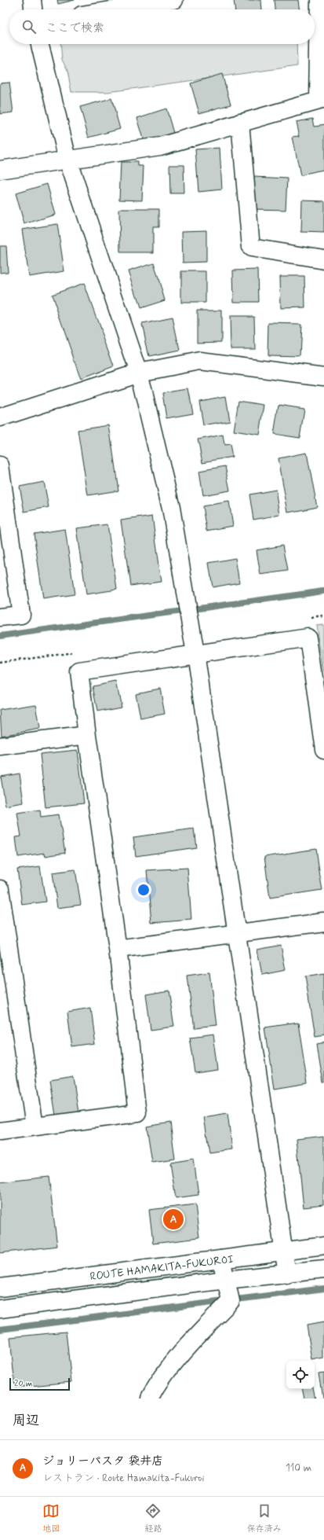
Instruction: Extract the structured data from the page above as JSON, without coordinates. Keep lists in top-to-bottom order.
{
  "streets": {
    "street": ["ROUTE HAMAKITA-FUKUROI"]
  },
  "scale_bar": "20 m",
  "page": {
    "search": "ここで検索",
    "pins": "A",
    "scale": "20 m",
    "heading": "周辺",
    "list": [
      {
        "mark": "A",
        "name": "ジョリーパスタ 袋井店",
        "note": "レストラン · Route Hamakita-Fukuroi",
        "value": "110 m"
      }
    ],
    "nav": ["地図", "経路", "保存済み"]
  }
}
